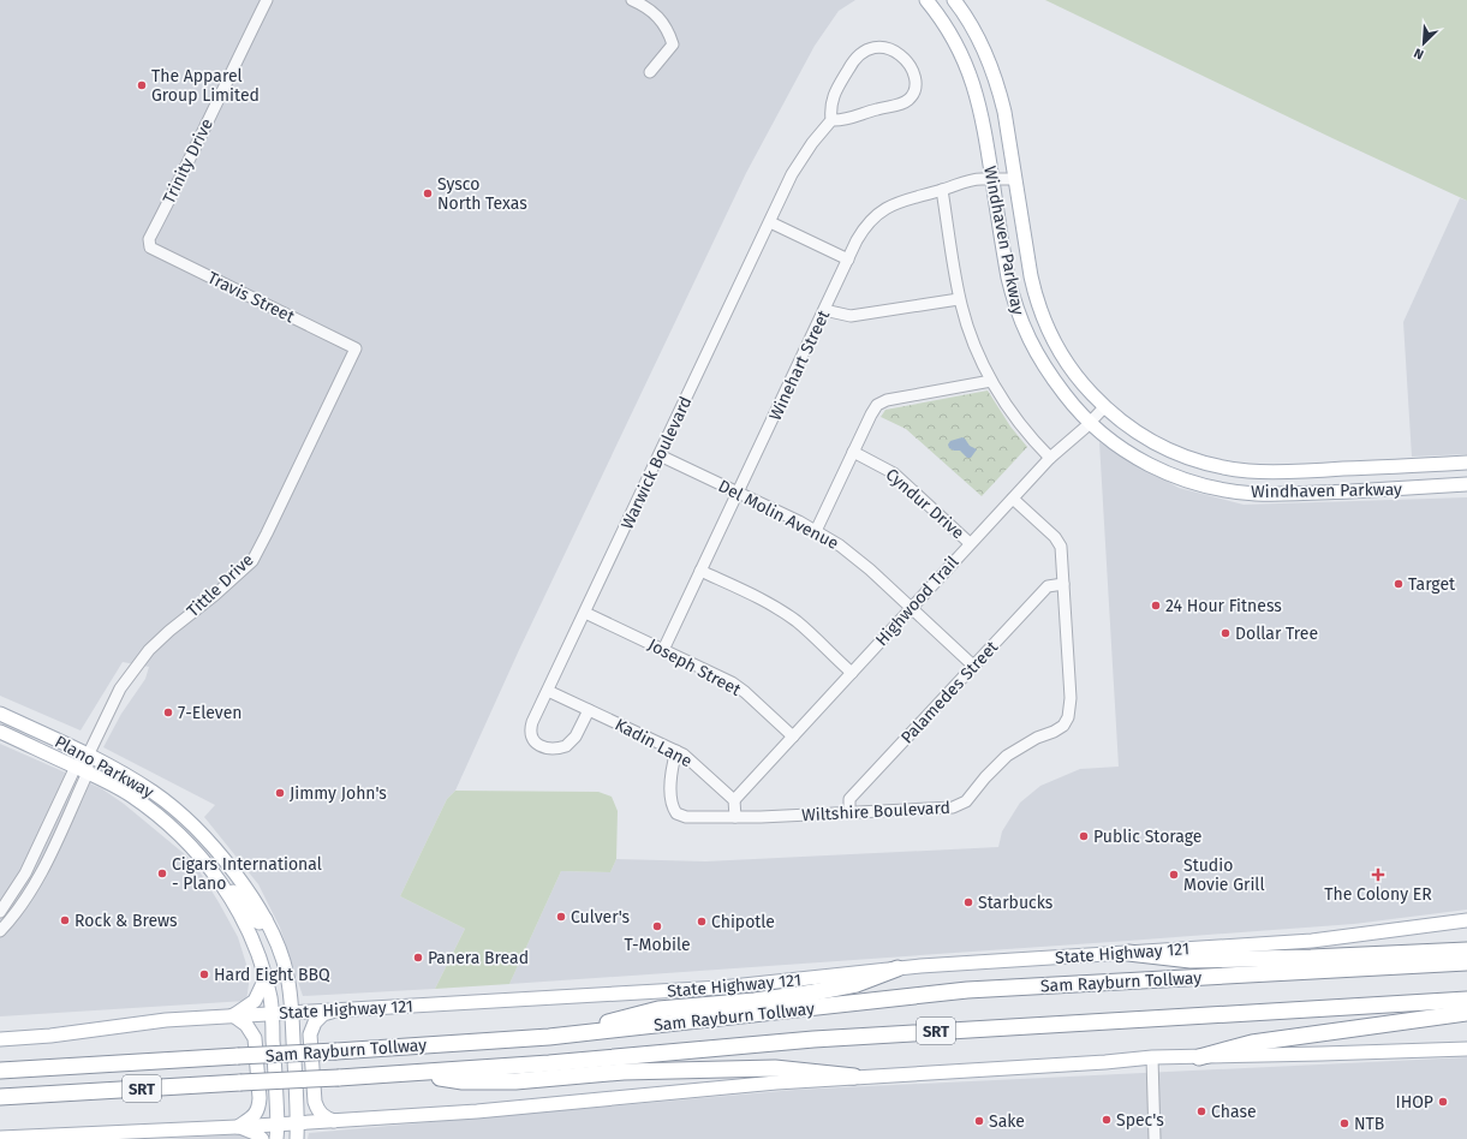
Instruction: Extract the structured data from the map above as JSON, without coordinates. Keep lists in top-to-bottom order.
{
  "streets": {
    "highway": ["Sam Rayburn Tollway", "SRT"],
    "main road": ["Windhaven Parkway", "Plano Parkway", "State Highway 121"],
    "street": [
      "Trinity Drive",
      "Travis Street",
      "Winehart Street",
      "Warwick Boulevard",
      "Cyndur Drive",
      "Del Molin Avenue",
      "Tittle Drive",
      "Highwood Trail",
      "Joseph Street",
      "Palamedes Street",
      "Kadin Lane",
      "Wiltshire Boulevard"
    ]
  },
  "crossings": [
    ["Trinity Drive", "Travis Street"],
    ["Windhaven Parkway", "Winehart Street"],
    ["Windhaven Parkway", "Highwood Trail"],
    ["Travis Street", "Tittle Drive"],
    ["Winehart Street", "Del Molin Avenue"],
    ["Winehart Street", "Joseph Street"],
    ["Warwick Boulevard", "Del Molin Avenue"],
    ["Warwick Boulevard", "Joseph Street"],
    ["Warwick Boulevard", "Kadin Lane"],
    ["Cyndur Drive", "Highwood Trail"],
    ["Del Molin Avenue", "Highwood Trail"],
    ["Del Molin Avenue", "Palamedes Street"],
    ["Tittle Drive", "Plano Parkway"],
    ["Highwood Trail", "Joseph Street"],
    ["Highwood Trail", "Kadin Lane"],
    ["Highwood Trail", "Wiltshire Boulevard"],
    ["Palamedes Street", "Wiltshire Boulevard"],
    ["Kadin Lane", "Wiltshire Boulevard"],
    ["Plano Parkway", "State Highway 121"]
  ],
  "places": {
    "other": [
      "The Apparel Group Limited",
      "Sysco North Texas",
      "Target",
      "24 Hour Fitness",
      "Dollar Tree",
      "7-Eleven",
      "Jimmy John's",
      "Public Storage",
      "Cigars International - Plano",
      "Studio Movie Grill",
      "Starbucks",
      "Culver's",
      "Rock & Brews",
      "Chipotle",
      "T-Mobile",
      "Panera Bread",
      "Hard Eight BBQ",
      "IHOP",
      "Chase",
      "Spec's",
      "Sake",
      "NTB"
    ],
    "health": ["The Colony ER"]
  },
  "north": "bottom left"
}
